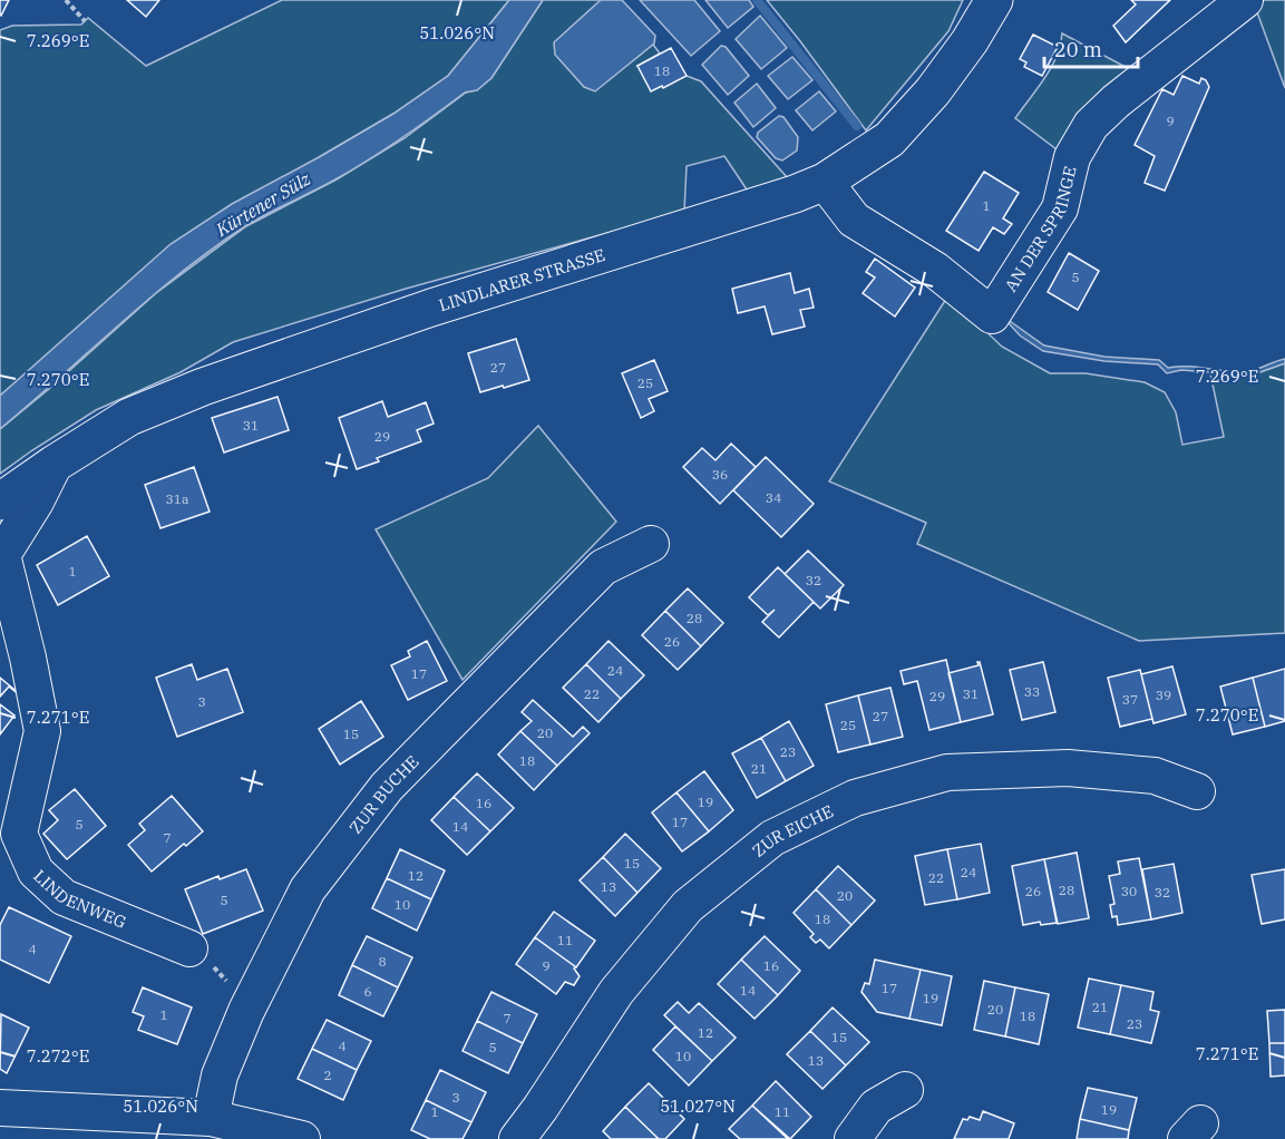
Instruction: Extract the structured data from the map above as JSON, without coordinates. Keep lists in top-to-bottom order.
{
  "streets": {
    "main road": ["LINDLARER STRASSE"],
    "street": [
      "AN DER SPRINGE",
      "ZUR BUCHE",
      "ZUR EICHE",
      "LINDENWEG"
    ]
  },
  "crossings": [
    ["AN DER SPRINGE", "LINDLARER STRASSE"],
    ["LINDLARER STRASSE", "LINDENWEG"]
  ],
  "water": ["Kürtener Sülz"],
  "house_numbers": [
    "18",
    "9",
    "1",
    "5",
    "27",
    "25",
    "31",
    "29",
    "36",
    "34",
    "31a",
    "1",
    "32",
    "28",
    "26",
    "24",
    "17",
    "33",
    "22",
    "31",
    "39",
    "29",
    "37",
    "3",
    "27",
    "25",
    "20",
    "15",
    "23",
    "18",
    "21",
    "19",
    "16",
    "17",
    "5",
    "14",
    "7",
    "15",
    "24",
    "12",
    "22",
    "13",
    "28",
    "26",
    "30",
    "32",
    "20",
    "5",
    "10",
    "18",
    "11",
    "4",
    "8",
    "9",
    "16",
    "17",
    "14",
    "6",
    "19",
    "21",
    "20",
    "1",
    "18",
    "7",
    "23",
    "12",
    "15",
    "4",
    "5",
    "10",
    "13",
    "2",
    "3",
    "19",
    "1",
    "11"
  ],
  "scale_bar": "20 m",
  "coordinates": [
    "51.026°N",
    "7.269°E",
    "7.270°E",
    "7.271°E",
    "7.272°E",
    "51.027°N"
  ]
}
